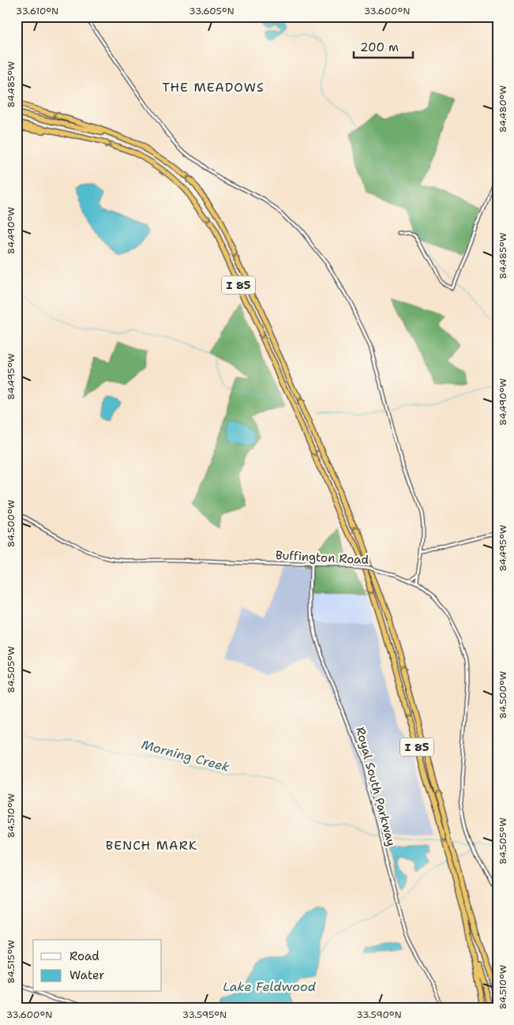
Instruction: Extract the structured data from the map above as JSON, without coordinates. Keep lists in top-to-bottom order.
{
  "streets": {
    "highway": ["I 85"],
    "street": ["Buffington Road", "Royal South Parkway"]
  },
  "crossings": [
    ["Buffington Road", "Royal South Parkway"]
  ],
  "districts": ["THE MEADOWS", "BENCH MARK"],
  "water": ["Morning Creek", "Lake Feldwood"],
  "legend": ["Road", "Water"],
  "scale_bar": "200 m",
  "coordinates": [
    "33.610°N",
    "33.605°N",
    "33.600°N",
    "84.485°W",
    "84.480°W",
    "84.490°W",
    "84.495°W",
    "84.500°W",
    "84.505°W",
    "84.510°W",
    "84.515°W",
    "33.595°N",
    "33.590°N"
  ]
}
